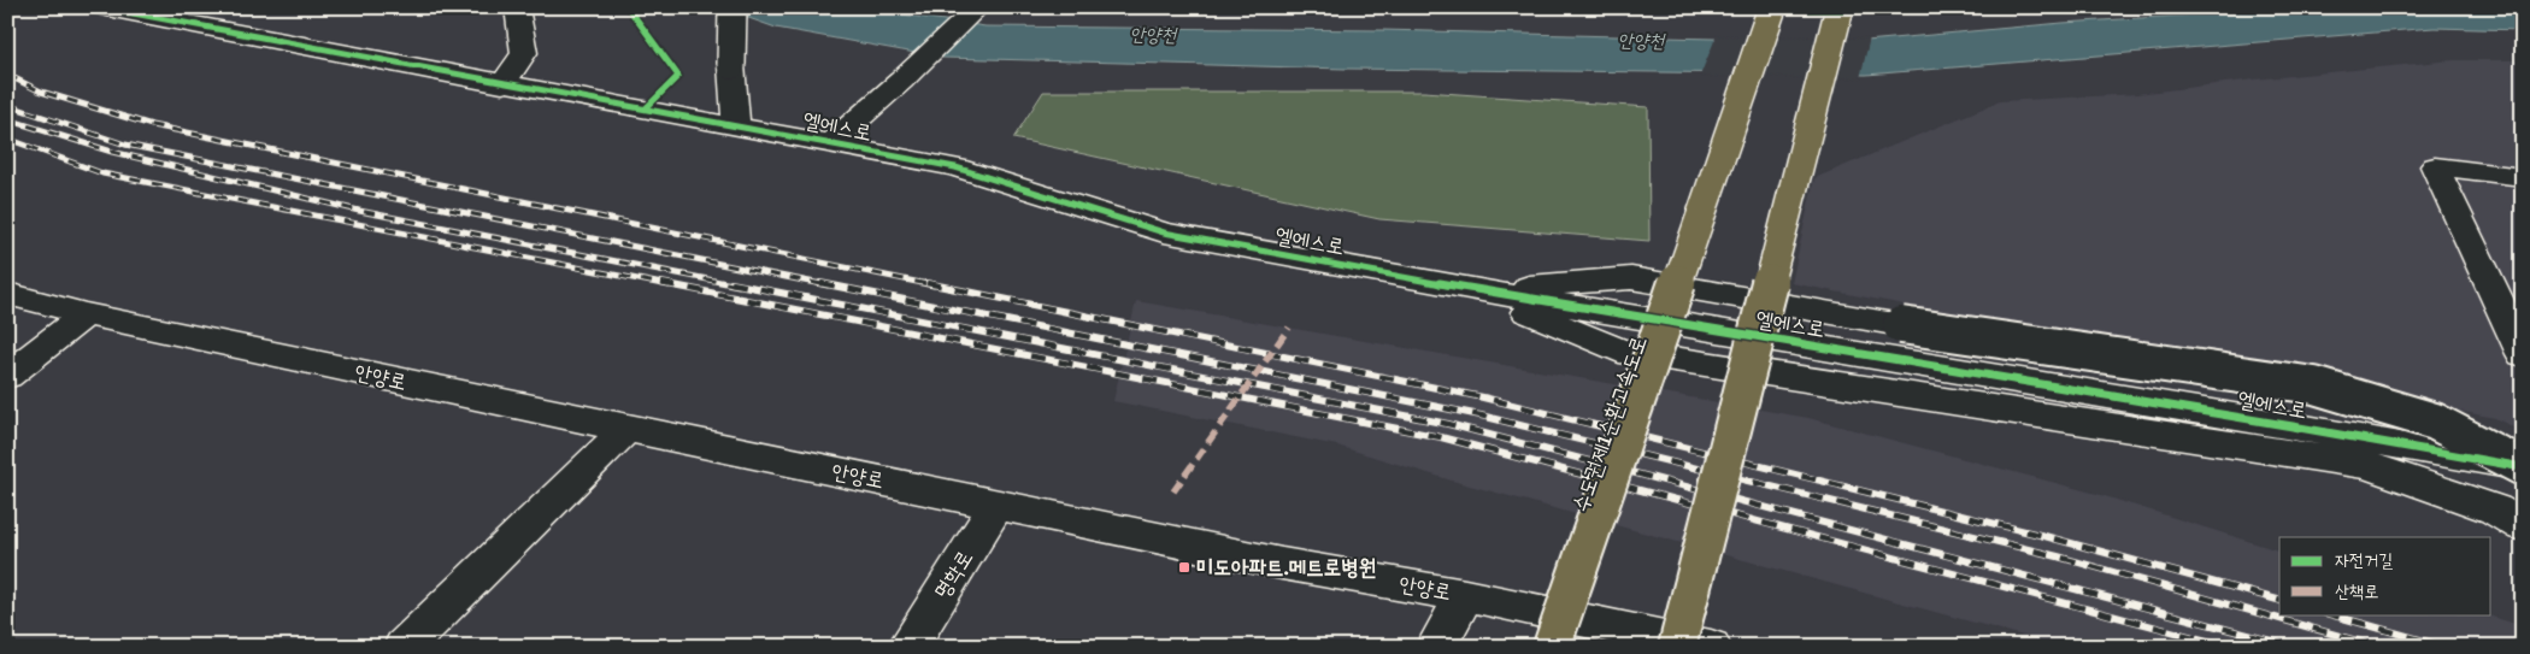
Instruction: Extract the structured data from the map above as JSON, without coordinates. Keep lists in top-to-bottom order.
{
  "streets": {
    "highway": ["수도권제1순환고속도로"],
    "street": ["엘에스로", "안양로", "명학로"]
  },
  "crossings": [
    ["안양로", "명학로"]
  ],
  "water": ["안양천"],
  "places": {
    "transit": ["미도아파트.메트로병원"]
  },
  "legend": ["자전거길", "산책로"]
}
